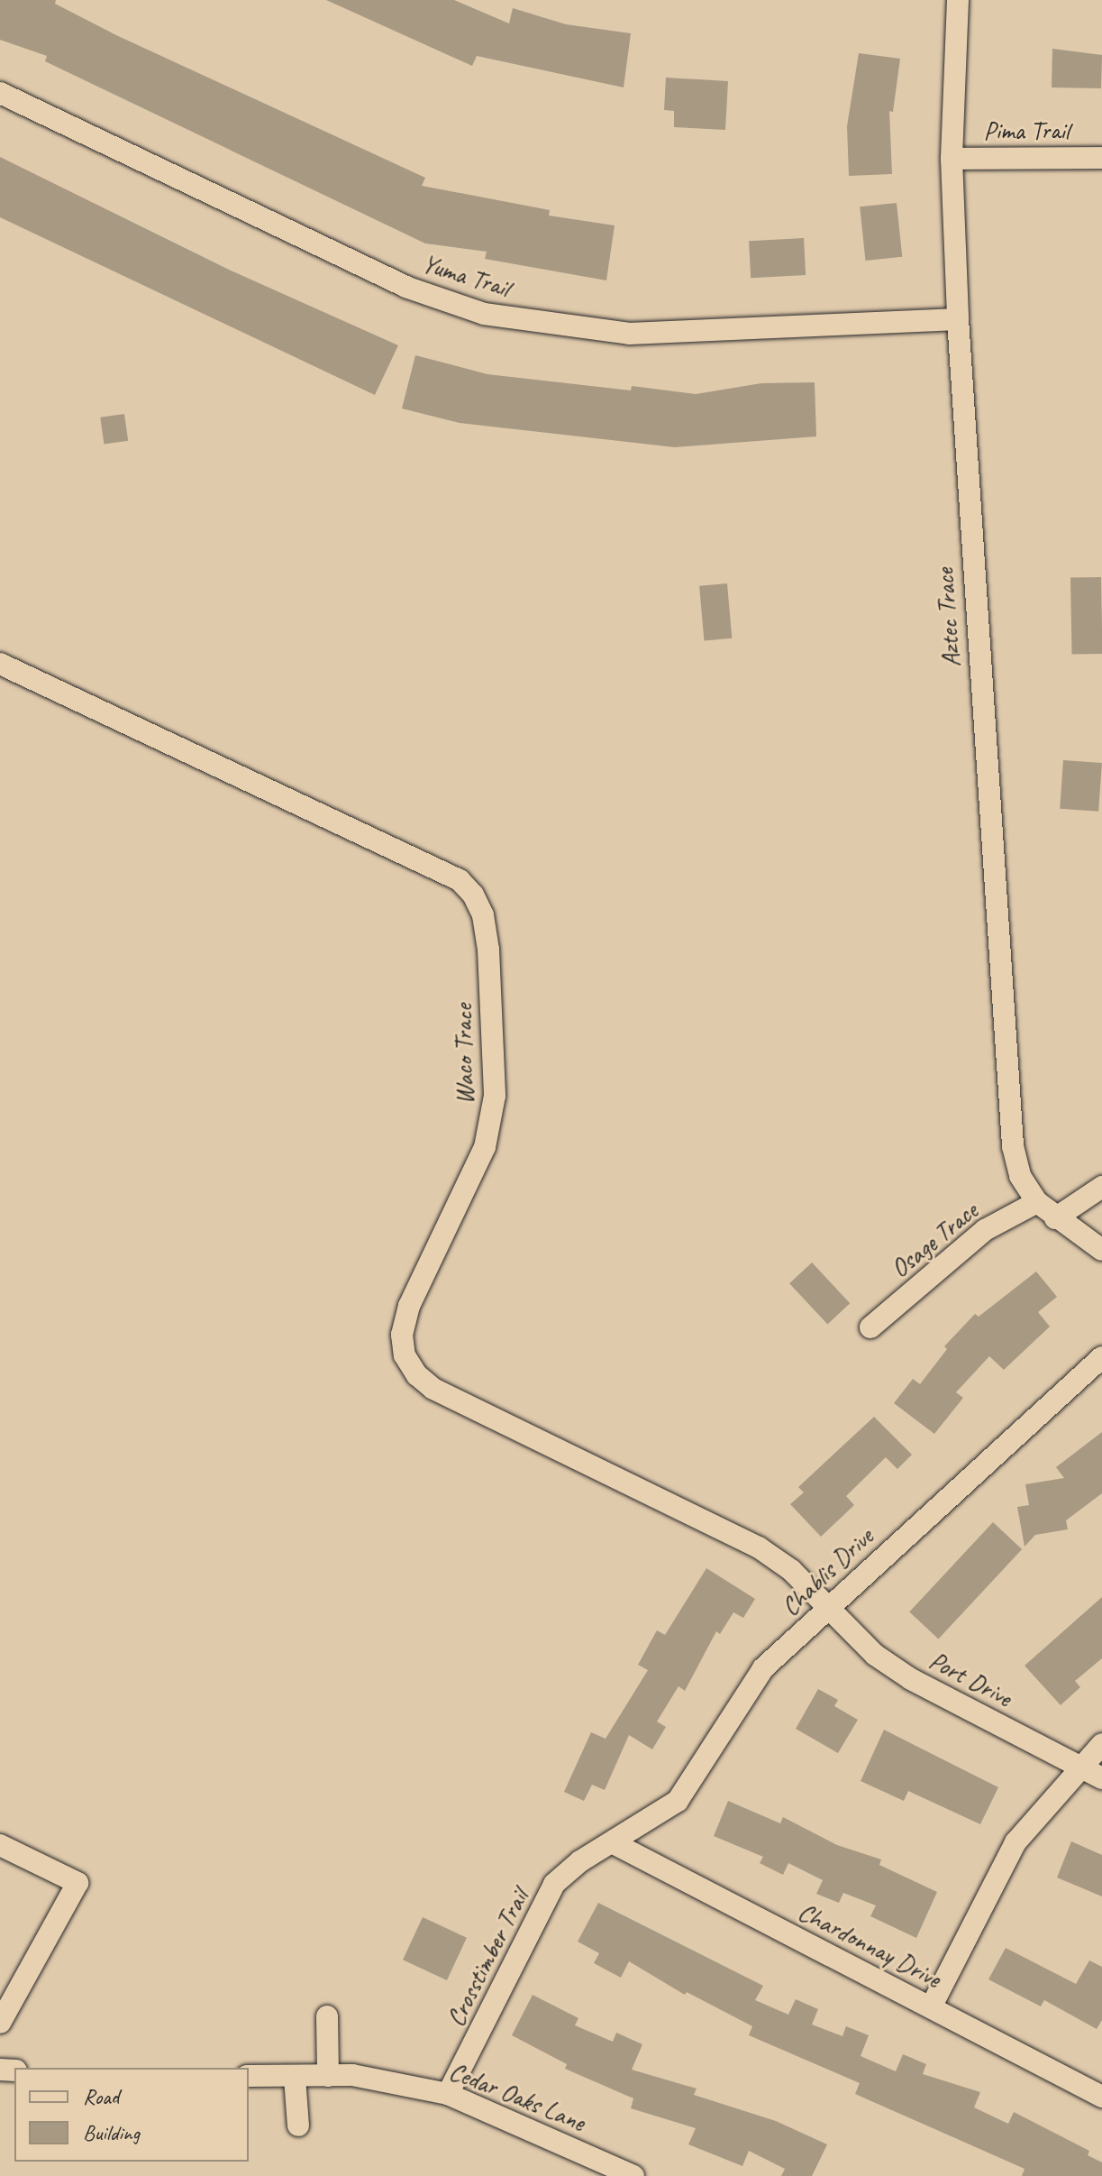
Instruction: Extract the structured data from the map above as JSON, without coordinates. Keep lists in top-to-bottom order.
{
  "streets": {
    "street": [
      "Pima Trail",
      "Yuma Trail",
      "Aztec Trace",
      "Waco Trace",
      "Osage Trace",
      "Chablis Drive",
      "Port Drive",
      "Chardonnay Drive",
      "Crosstimber Trail",
      "Cedar Oaks Lane"
    ]
  },
  "crossings": [
    ["Pima Trail", "Aztec Trace"],
    ["Yuma Trail", "Aztec Trace"],
    ["Aztec Trace", "Osage Trace"],
    ["Waco Trace", "Chablis Drive"],
    ["Waco Trace", "Port Drive"],
    ["Chablis Drive", "Port Drive"],
    ["Chablis Drive", "Chardonnay Drive"],
    ["Chablis Drive", "Crosstimber Trail"],
    ["Crosstimber Trail", "Cedar Oaks Lane"]
  ],
  "legend": ["Road", "Building"]
}
